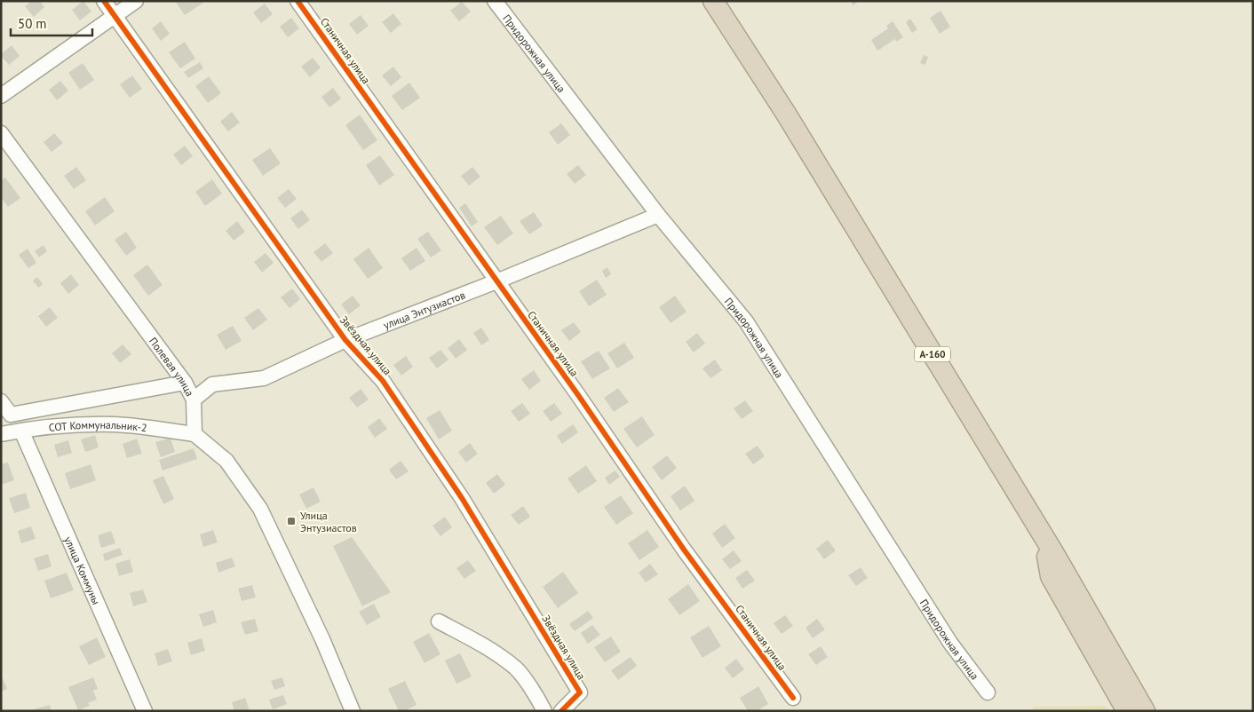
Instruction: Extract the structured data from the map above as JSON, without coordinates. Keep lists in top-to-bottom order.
{
  "streets": {
    "highway": ["А-160"],
    "street": [
      "Станичная улица",
      "Придорожная улица",
      "улица Энтузиастов",
      "Звёздная улица",
      "Полевая улица",
      "СОТ Коммунальник-2",
      "улица Коммуны"
    ]
  },
  "crossings": [
    ["Станичная улица", "улица Энтузиастов"],
    ["Придорожная улица", "улица Энтузиастов"],
    ["улица Энтузиастов", "Звёздная улица"],
    ["улица Энтузиастов", "Полевая улица"],
    ["Полевая улица", "СОТ Коммунальник-2"],
    ["СОТ Коммунальник-2", "улица Коммуны"]
  ],
  "places": {
    "transit": ["Улица Энтузиастов"]
  },
  "scale_bar": "50 m"
}
